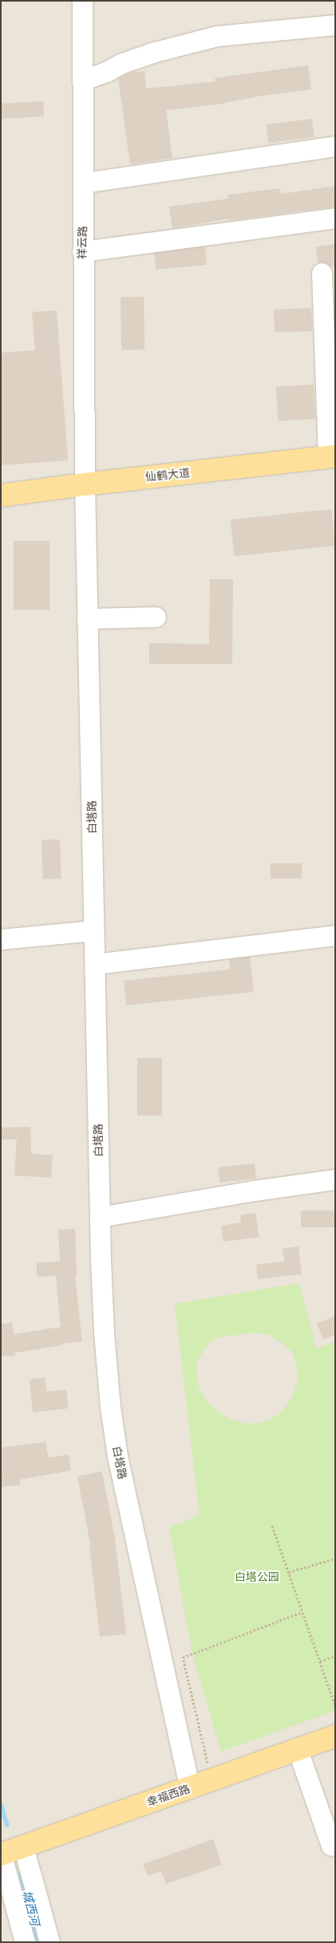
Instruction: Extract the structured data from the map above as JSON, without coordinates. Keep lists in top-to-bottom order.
{
  "streets": {
    "main road": ["仙鹤大道", "幸福西路"],
    "street": ["祥云路", "白塔路"]
  },
  "crossings": [
    ["祥云路", "仙鹤大道"],
    ["祥云路", "白塔路"],
    ["仙鹤大道", "白塔路"],
    ["白塔路", "幸福西路"]
  ],
  "water": ["城西河"],
  "parks": ["白塔公园"]
}
